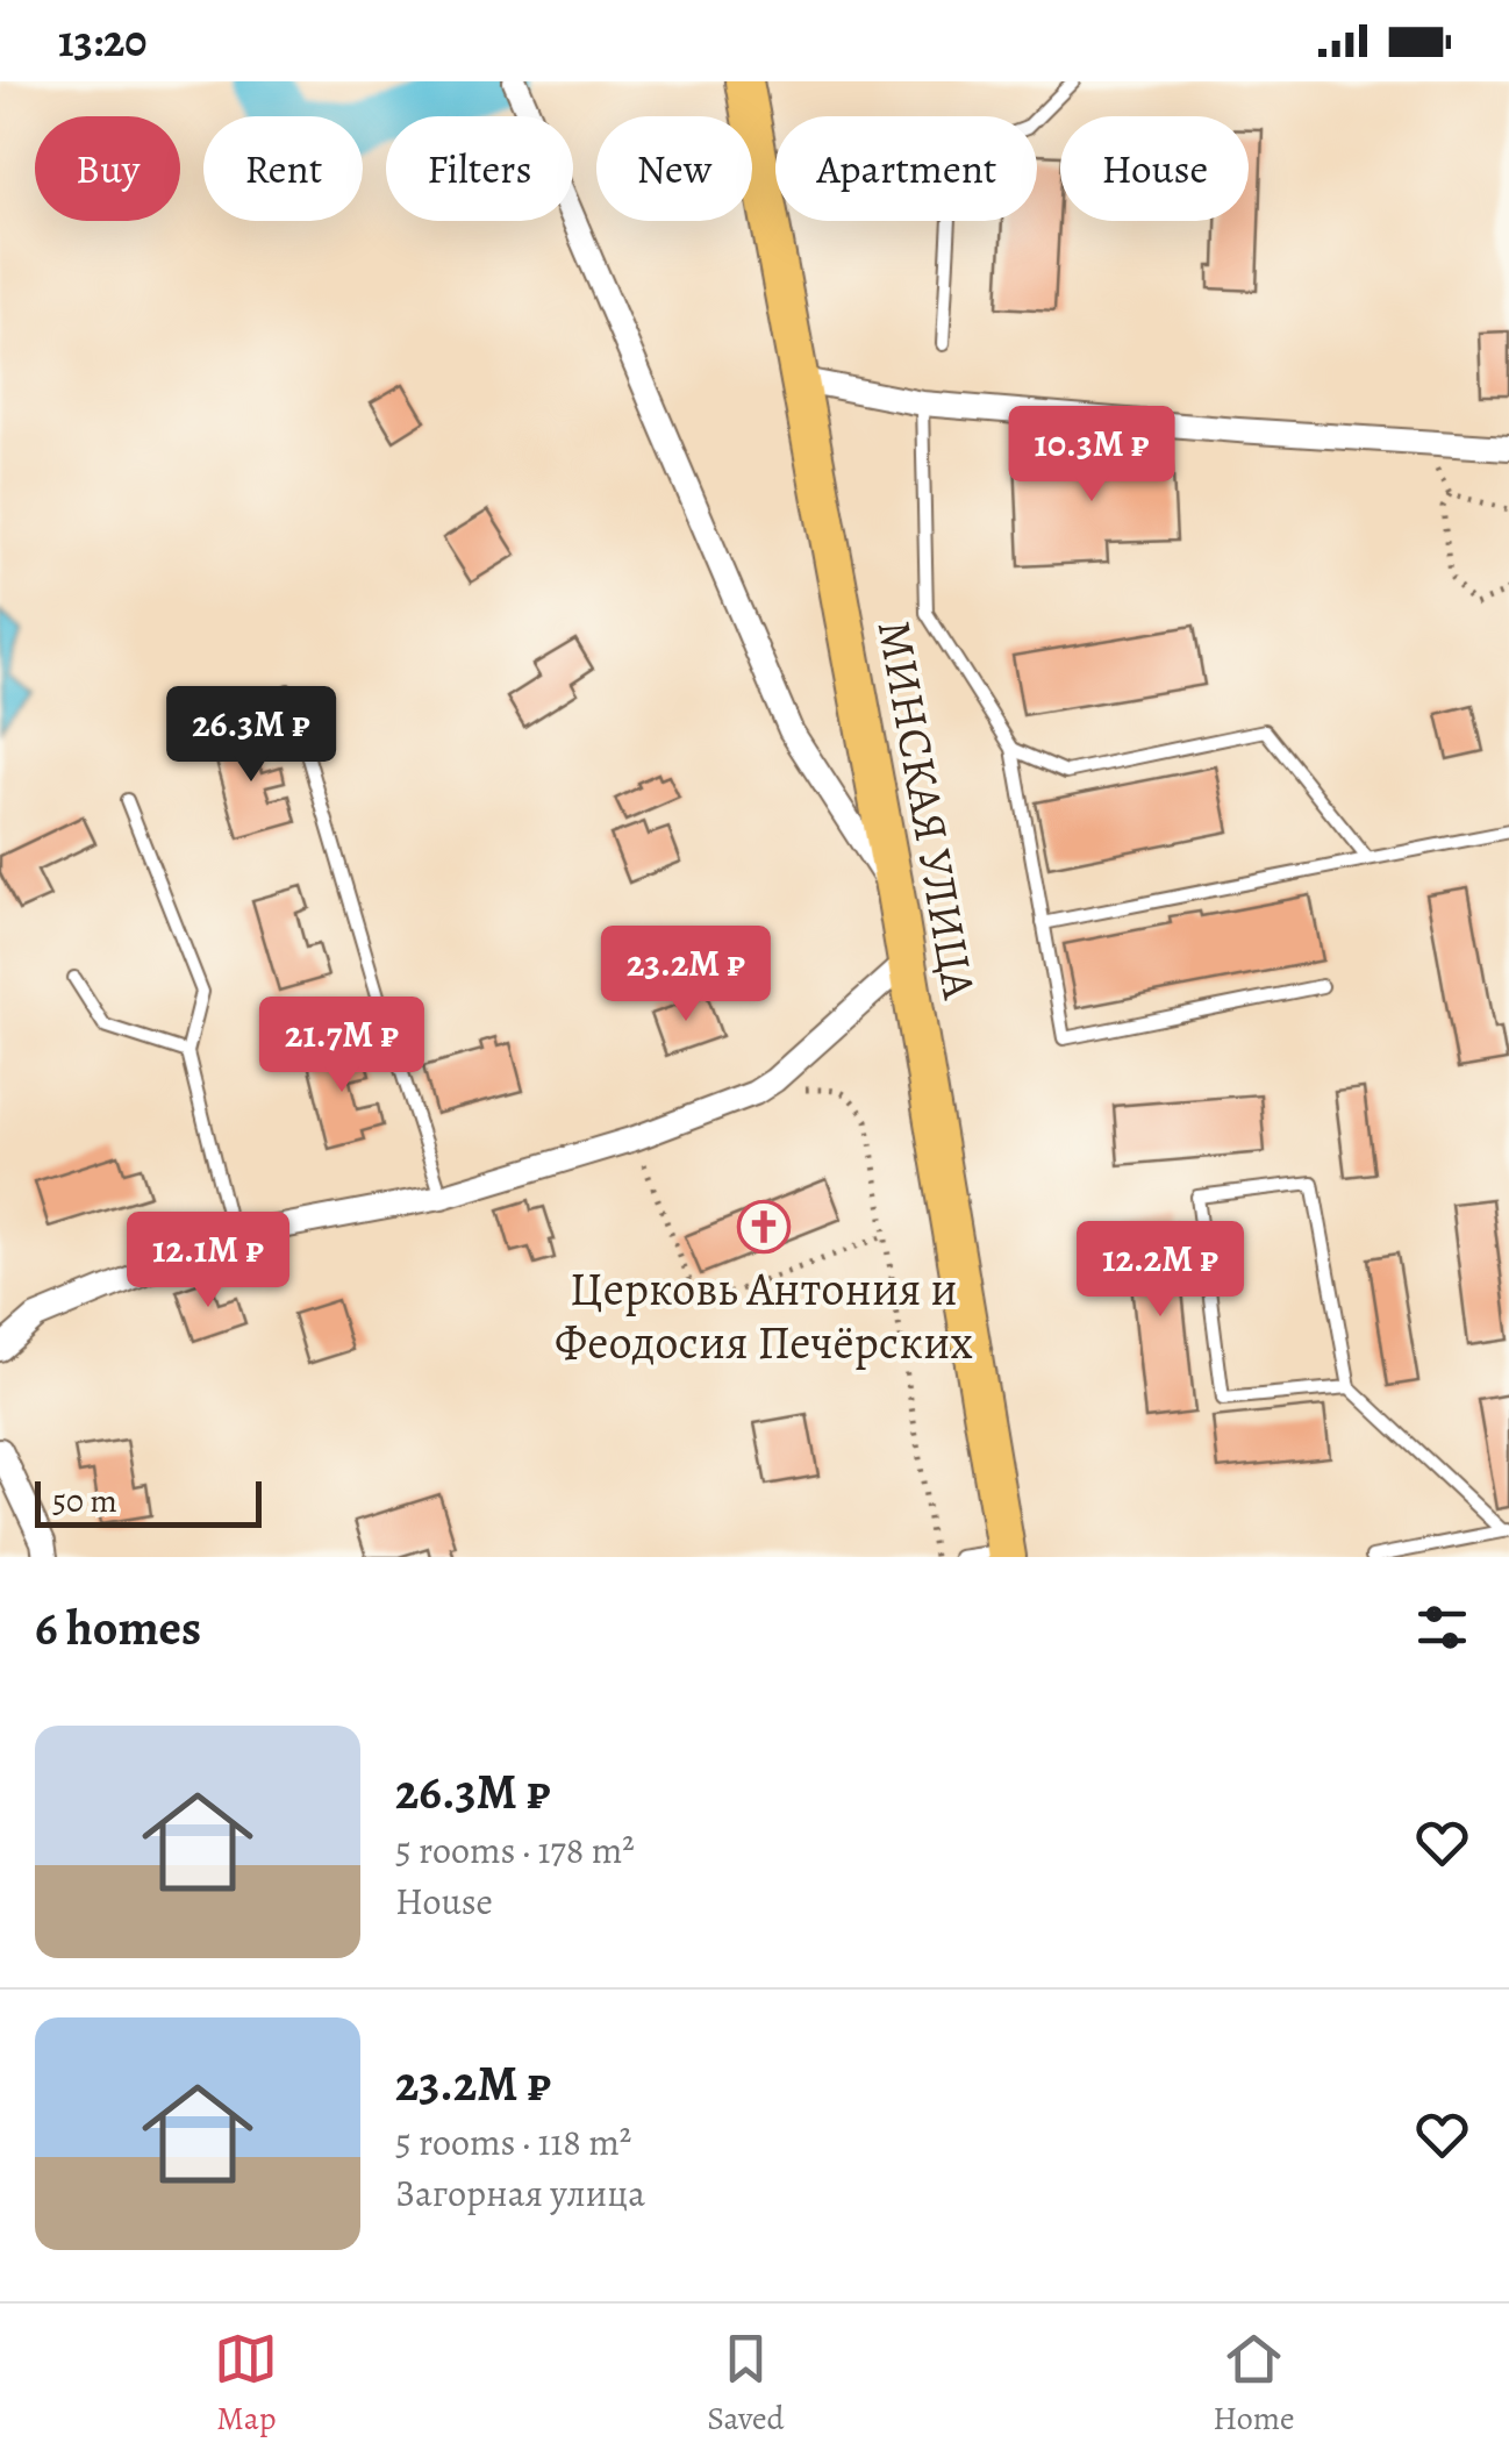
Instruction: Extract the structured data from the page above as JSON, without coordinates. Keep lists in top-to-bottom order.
{
  "streets": {
    "main road": ["МИНСКАЯ УЛИЦА"]
  },
  "places": {
    "church": ["Церковь Антония и Феодосия Печёрских"]
  },
  "scale_bar": "50 m",
  "page": {
    "status": "13:20",
    "chip": [
      "Buy",
      "Rent",
      "Filters",
      "New",
      "Apartment",
      "House"
    ],
    "price": [
      "10.3M ₽",
      "26.3M ₽",
      "23.2M ₽",
      "21.7M ₽",
      "12.1M ₽",
      "12.2M ₽"
    ],
    "scale": "50 m",
    "heading": "6 homes",
    "list": [
      {
        "name": "26.3M ₽",
        "note": "5 rooms · 178 m² · House"
      },
      {
        "name": "23.2M ₽",
        "note": "5 rooms · 118 m² · Загорная улица"
      }
    ],
    "tabs": ["Map", "Saved", "Home"]
  }
}
